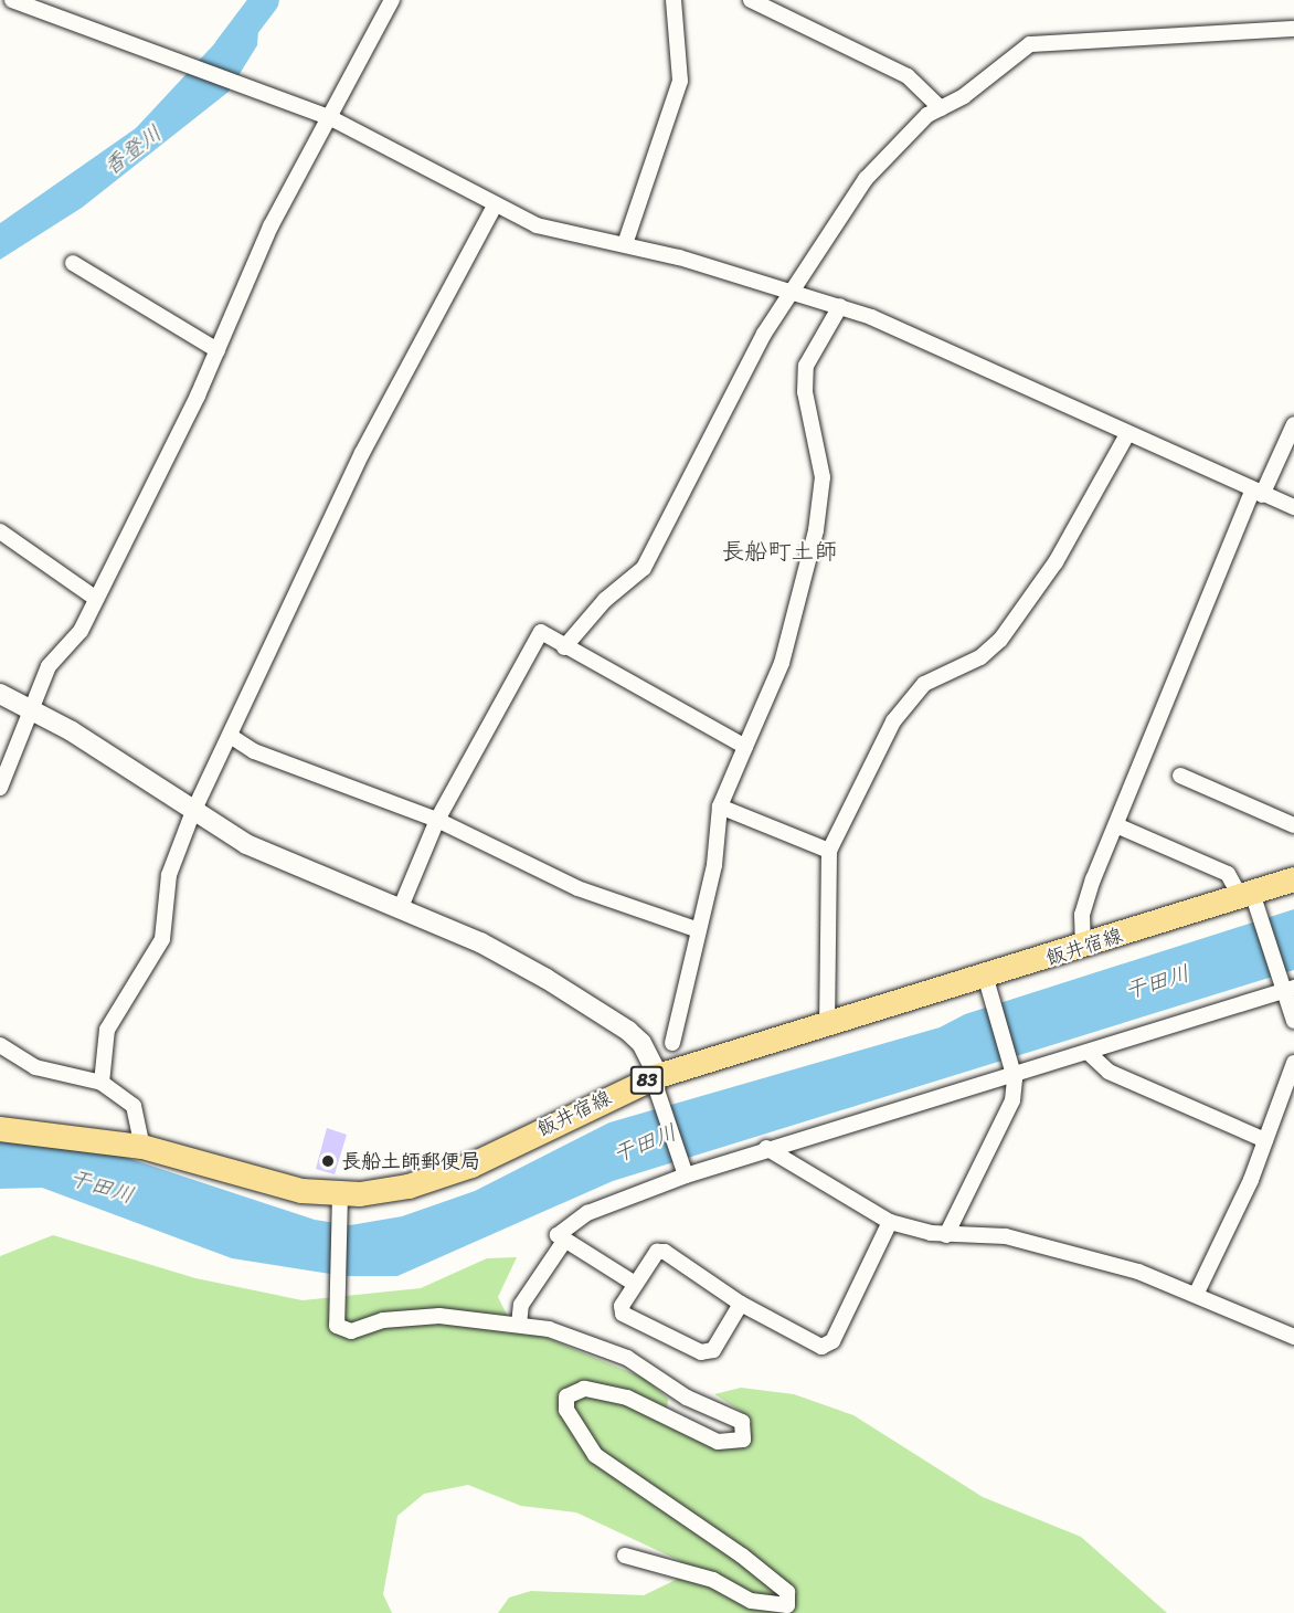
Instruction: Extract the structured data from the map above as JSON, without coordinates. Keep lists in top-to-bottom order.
{
  "streets": {
    "main road": ["飯井宿線", "83"]
  },
  "districts": ["長船町土師"],
  "water": ["香登川", "干田川"],
  "places": ["長船土師郵便局"]
}
